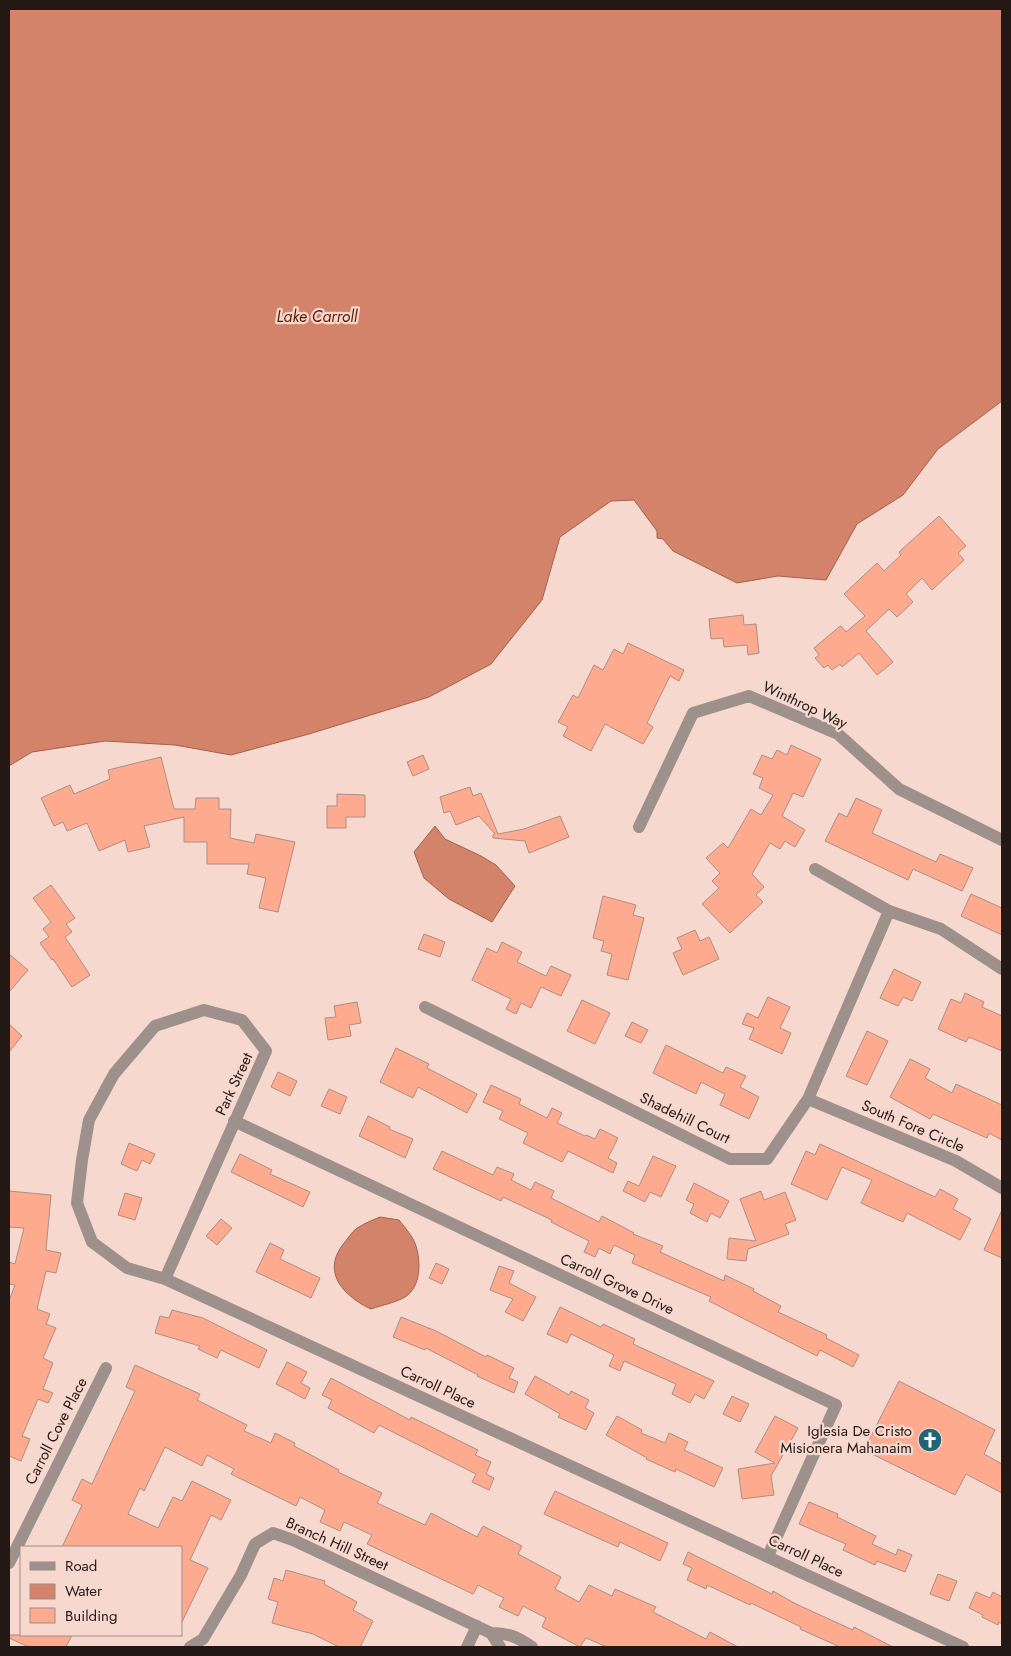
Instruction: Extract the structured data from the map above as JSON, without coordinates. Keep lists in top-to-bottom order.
{
  "streets": {
    "street": [
      "Winthrop Way",
      "Park Street",
      "Shadehill Court",
      "South Fore Circle",
      "Carroll Grove Drive",
      "Carroll Place",
      "Carroll Cove Place",
      "Branch Hill Street"
    ]
  },
  "crossings": [
    ["Park Street", "Carroll Grove Drive"],
    ["Park Street", "Carroll Place"],
    ["Shadehill Court", "South Fore Circle"],
    ["Carroll Grove Drive", "Carroll Place"]
  ],
  "water": ["Lake Carroll"],
  "places": {
    "church": ["Iglesia De Cristo Misionera Mahanaim"]
  },
  "legend": ["Road", "Water", "Building"]
}
